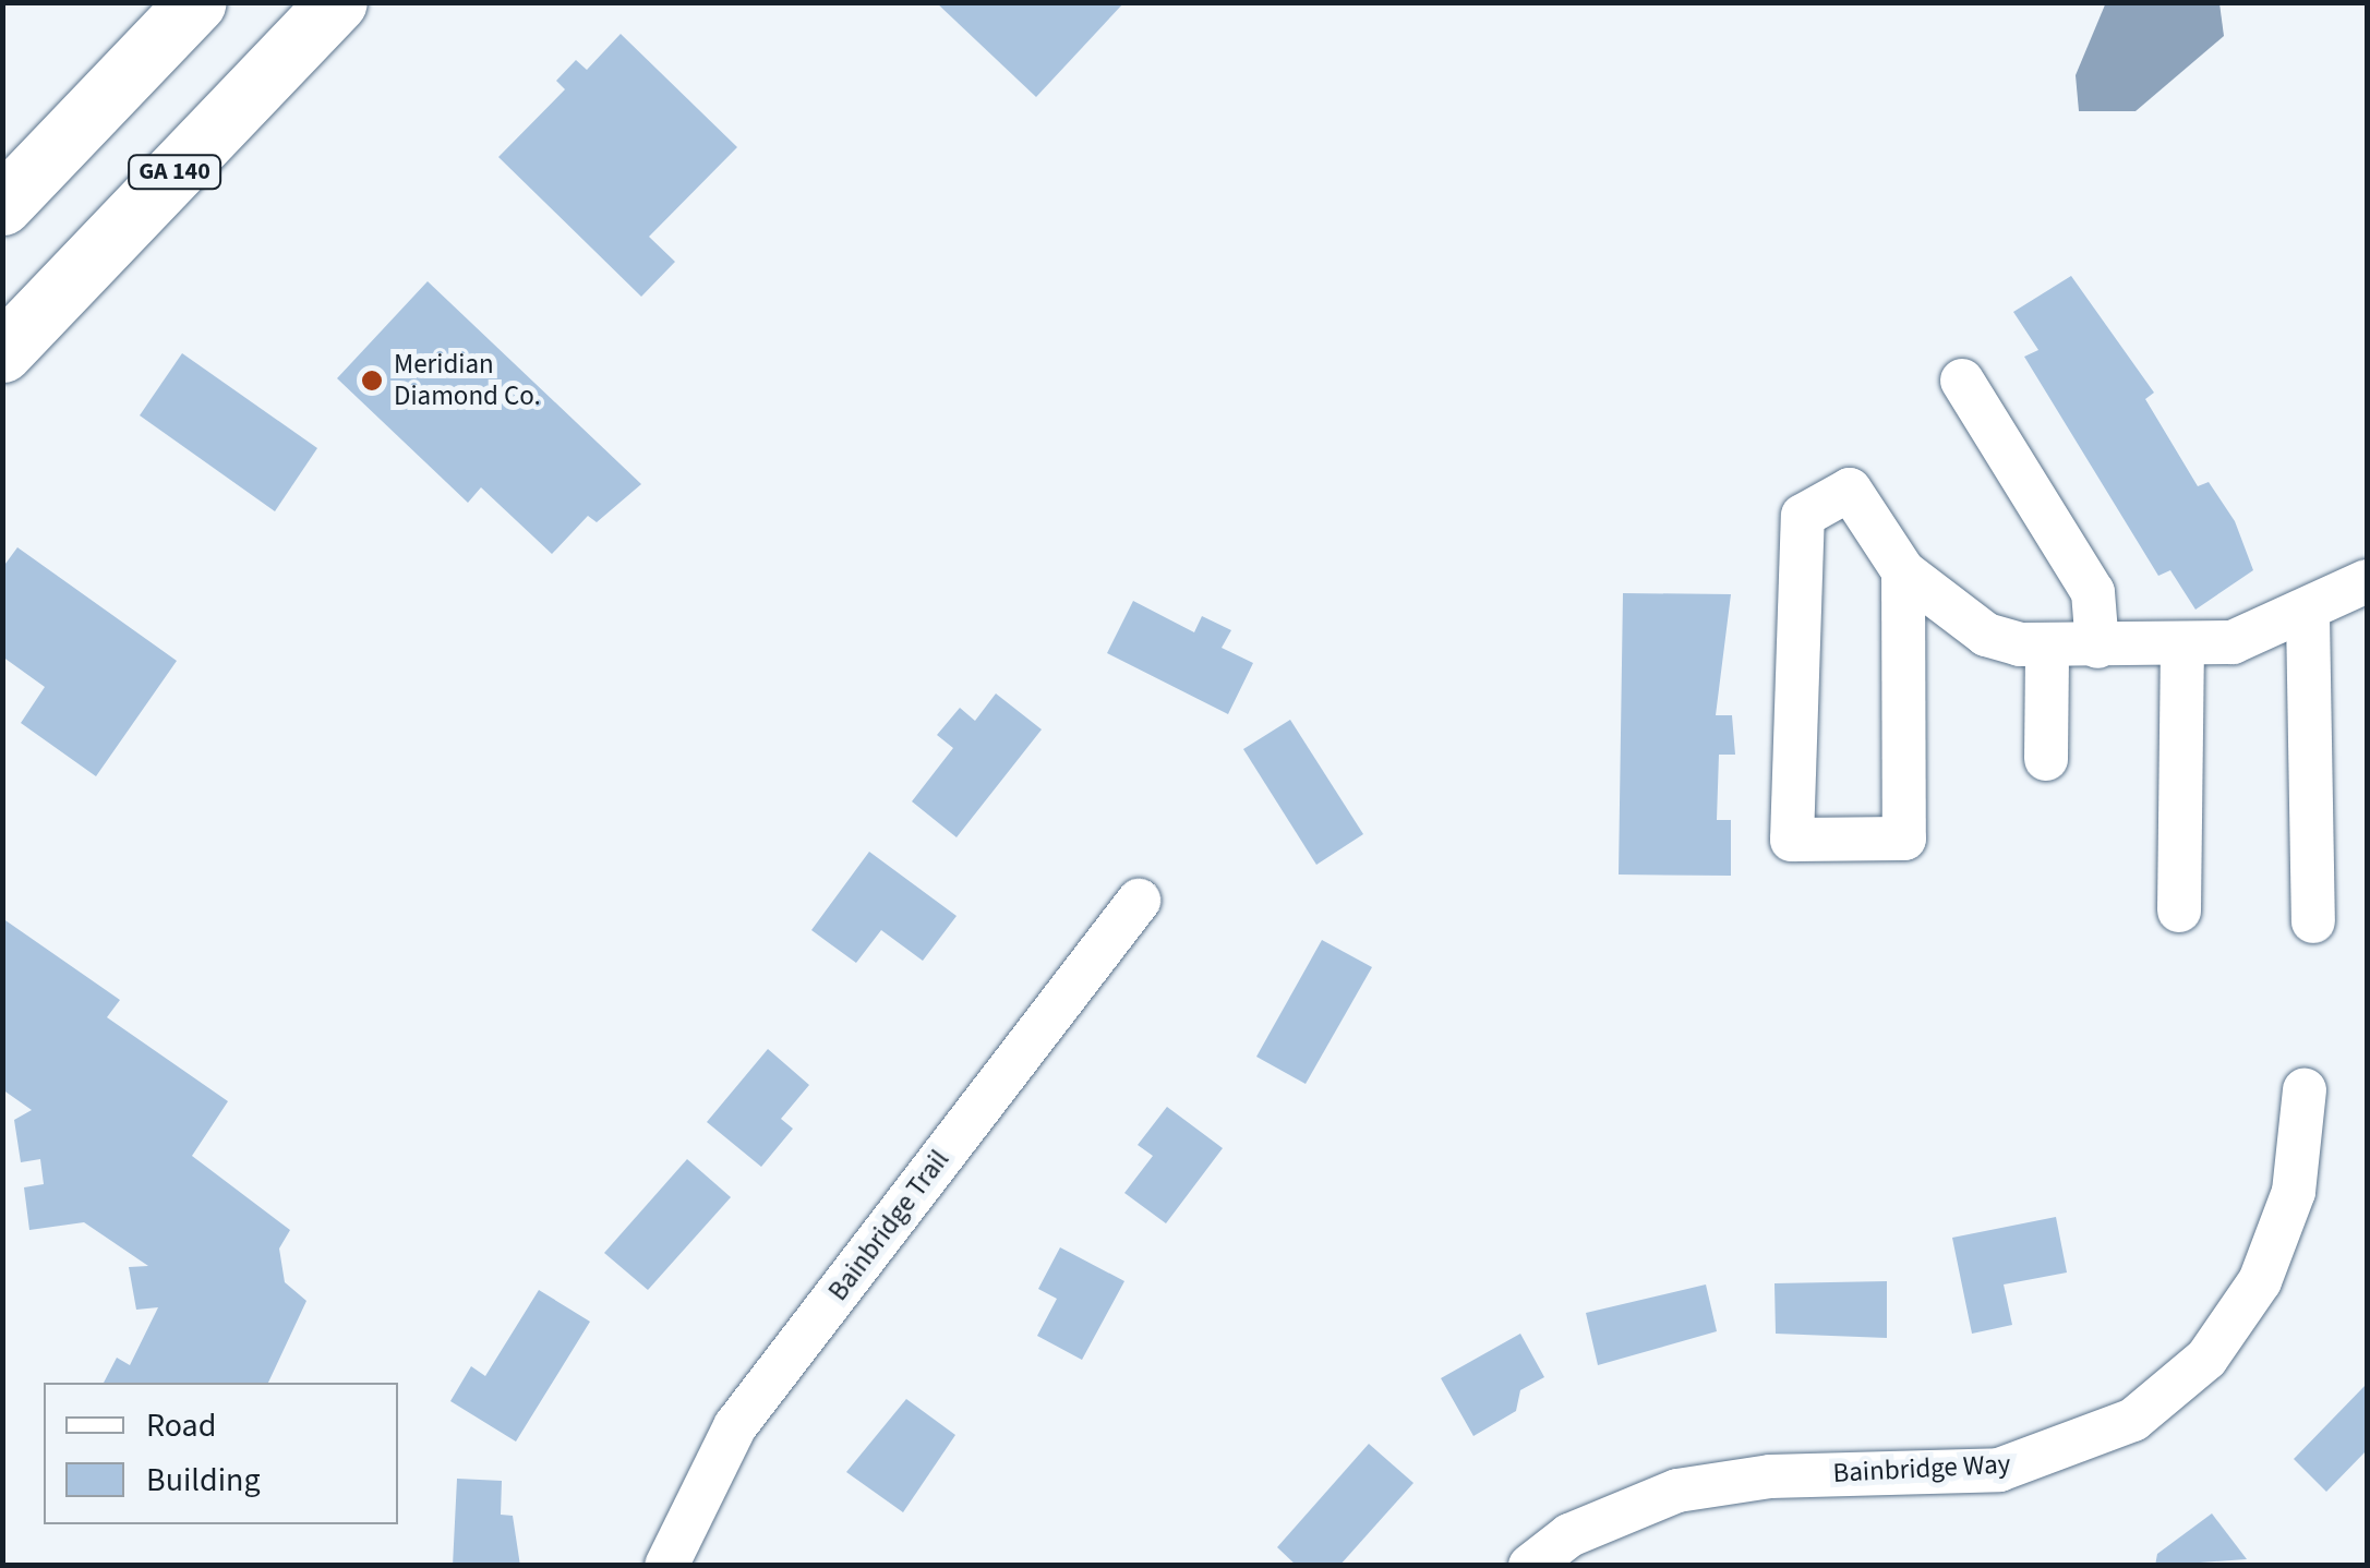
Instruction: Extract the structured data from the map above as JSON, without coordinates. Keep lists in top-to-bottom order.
{
  "streets": {
    "main road": ["GA 140"],
    "street": ["Bainbridge Trail", "Bainbridge Way"]
  },
  "places": ["Meridian Diamond Co."],
  "legend": ["Road", "Building"]
}
